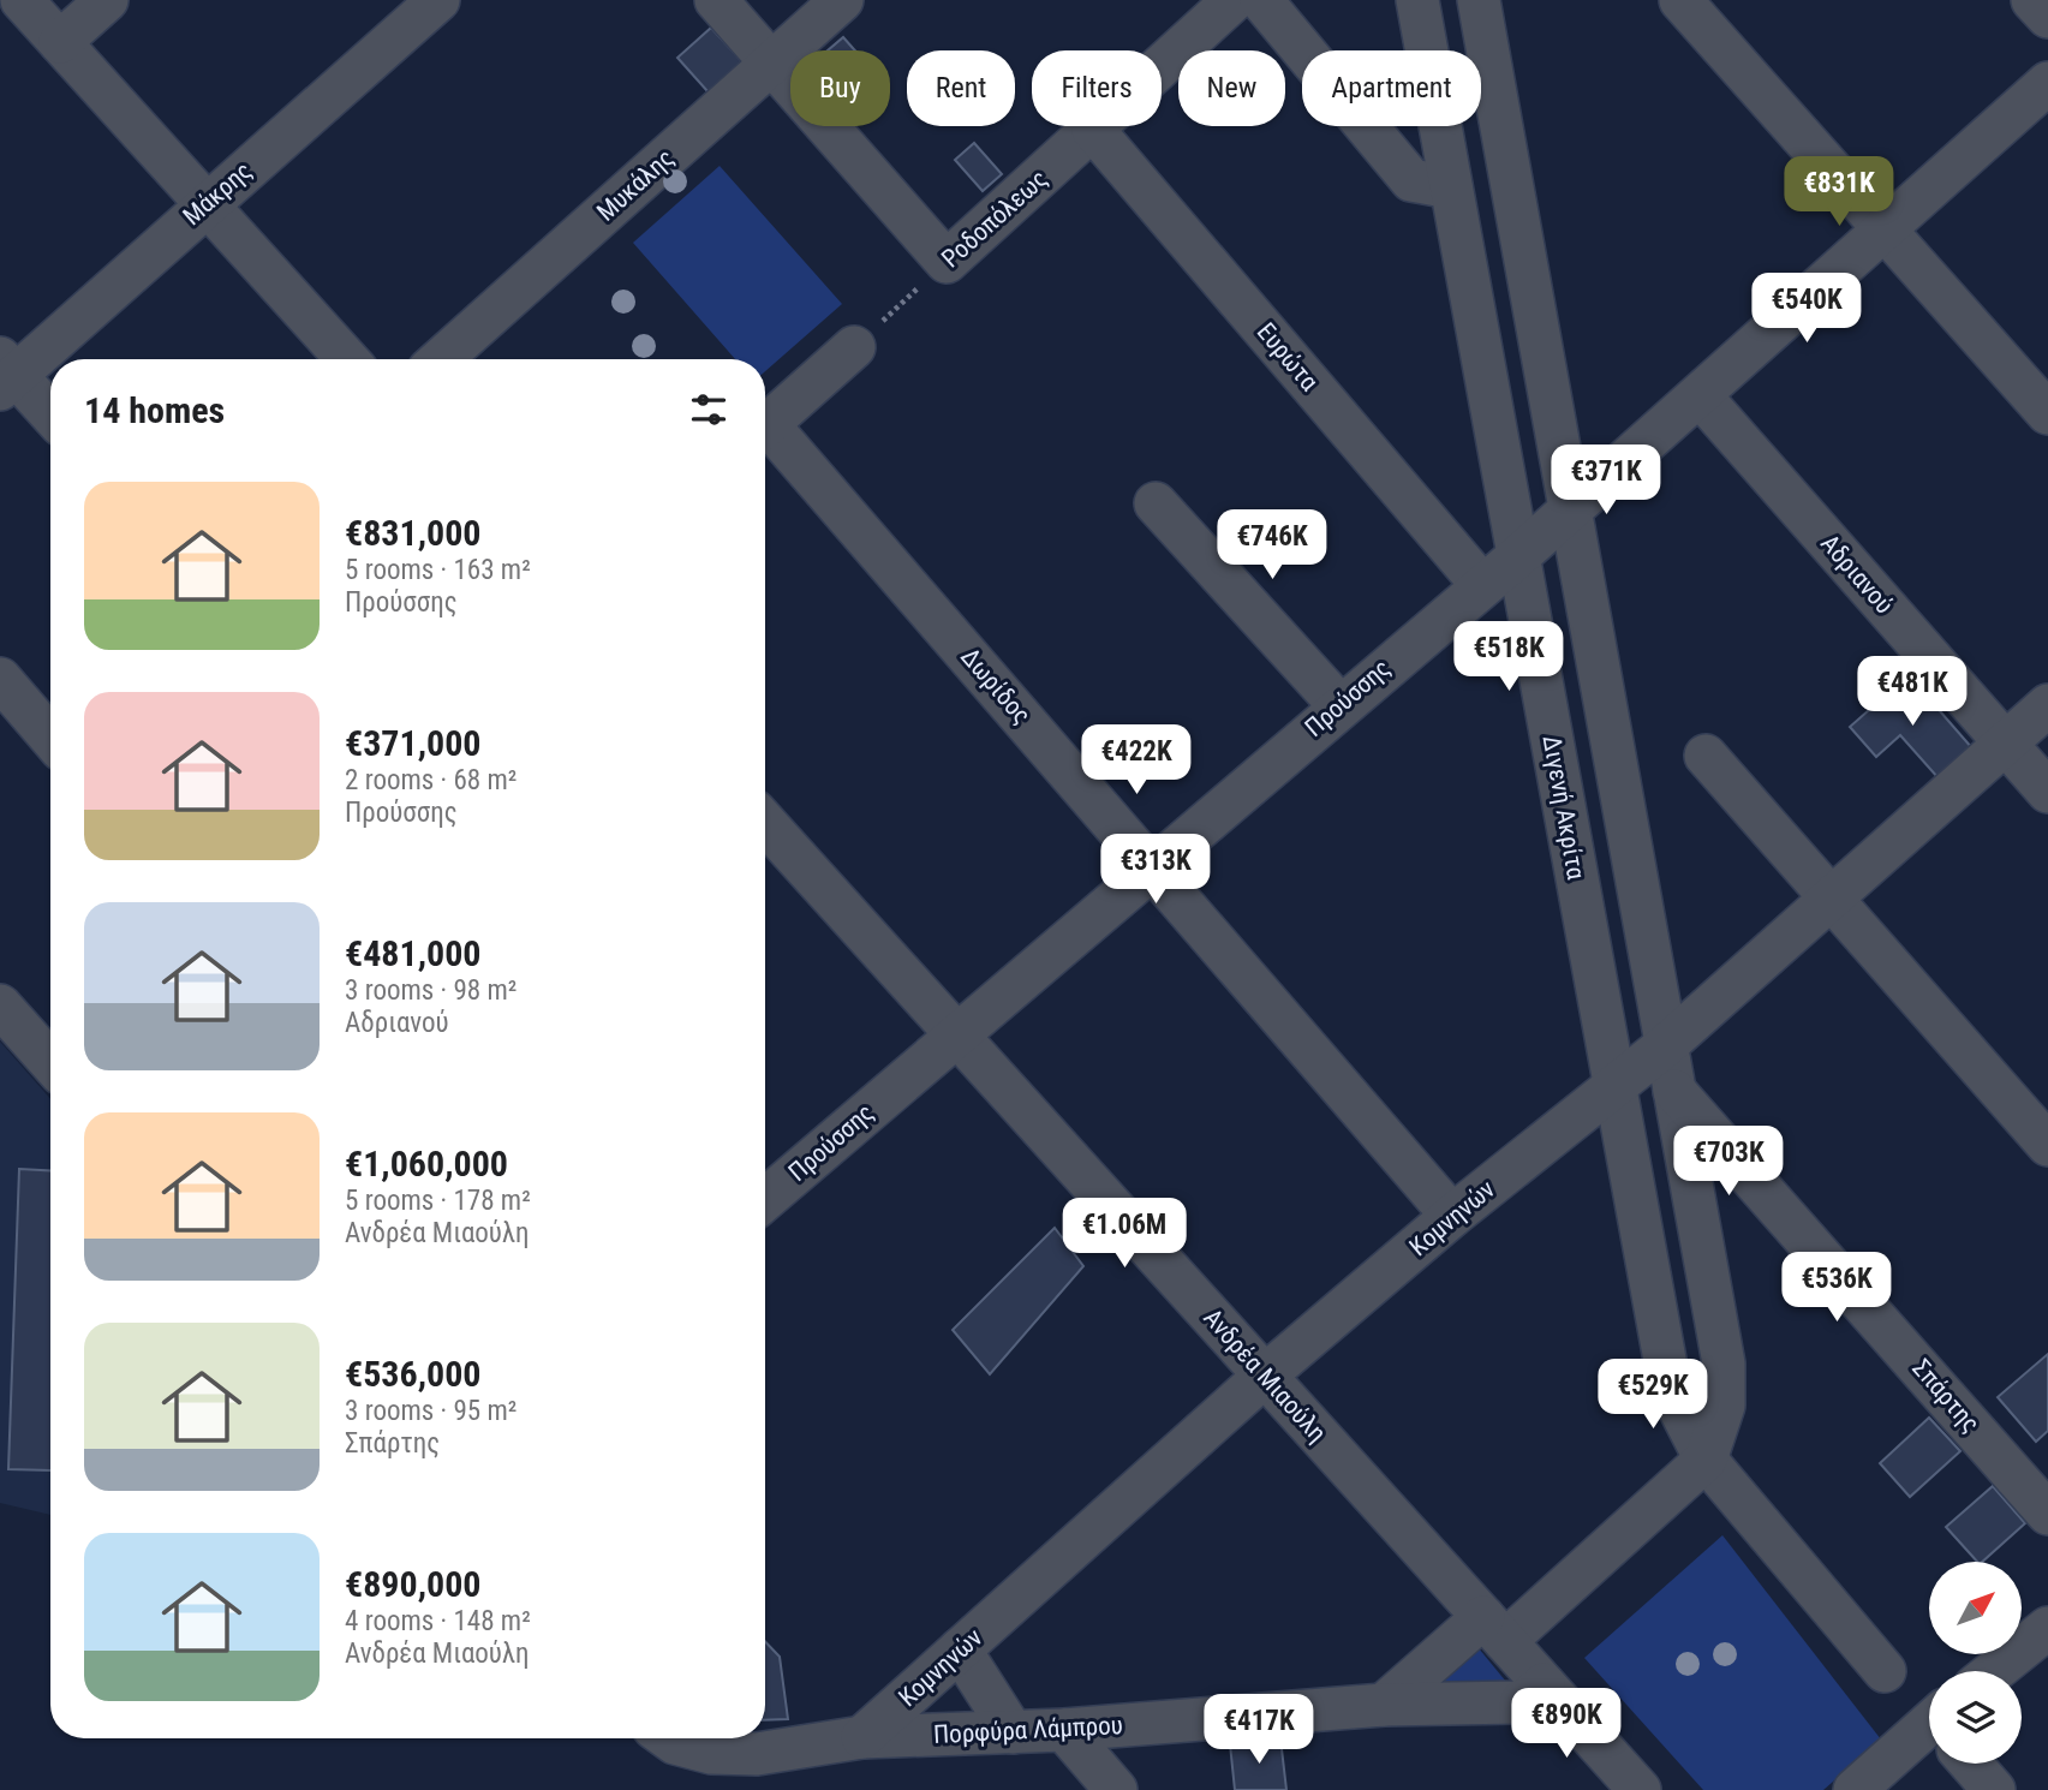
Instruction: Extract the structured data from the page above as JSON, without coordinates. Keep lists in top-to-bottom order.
{
  "streets": {
    "street": [
      "Μυκάλης",
      "Μάκρης",
      "Ροδοπόλεως",
      "Ευρώτα",
      "Αδριανού",
      "Δωρίδος",
      "Προύσσης",
      "Διγενή Ακρίτα",
      "Κομνηνών",
      "Ανδρέα Μιαούλη",
      "Σπάρτης",
      "Πορφύρα Λάμπρου"
    ]
  },
  "crossings": [
    ["Ροδοπόλεως", "Ευρώτα"],
    ["Ευρώτα", "Προύσσης"],
    ["Αδριανού", "Προύσσης"],
    ["Αδριανού", "Κομνηνών"],
    ["Δωρίδος", "Προύσσης"],
    ["Δωρίδος", "Κομνηνών"],
    ["Προύσσης", "Διγενή Ακρίτα"],
    ["Προύσσης", "Ανδρέα Μιαούλη"],
    ["Διγενή Ακρίτα", "Κομνηνών"],
    ["Κομνηνών", "Ανδρέα Μιαούλη"],
    ["Κομνηνών", "Πορφύρα Λάμπρου"],
    ["Ανδρέα Μιαούλη", "Πορφύρα Λάμπρου"]
  ],
  "north": "top right",
  "page": {
    "chip": [
      "Buy",
      "Rent",
      "Filters",
      "New",
      "Apartment"
    ],
    "price": [
      "€831K",
      "€540K",
      "€371K",
      "€746K",
      "€518K",
      "€481K",
      "€422K",
      "€313K",
      "€703K",
      "€1.06M",
      "€536K",
      "€529K",
      "€890K",
      "€417K"
    ],
    "heading": "14 homes",
    "list": [
      {
        "name": "€831,000",
        "note": "5 rooms · 163 m² · Προύσσης"
      },
      {
        "name": "€371,000",
        "note": "2 rooms · 68 m² · Προύσσης"
      },
      {
        "name": "€481,000",
        "note": "3 rooms · 98 m² · Αδριανού"
      },
      {
        "name": "€1,060,000",
        "note": "5 rooms · 178 m² · Ανδρέα Μιαούλη"
      },
      {
        "name": "€536,000",
        "note": "3 rooms · 95 m² · Σπάρτης"
      },
      {
        "name": "€890,000",
        "note": "4 rooms · 148 m² · Ανδρέα Μιαούλη"
      }
    ]
  }
}
